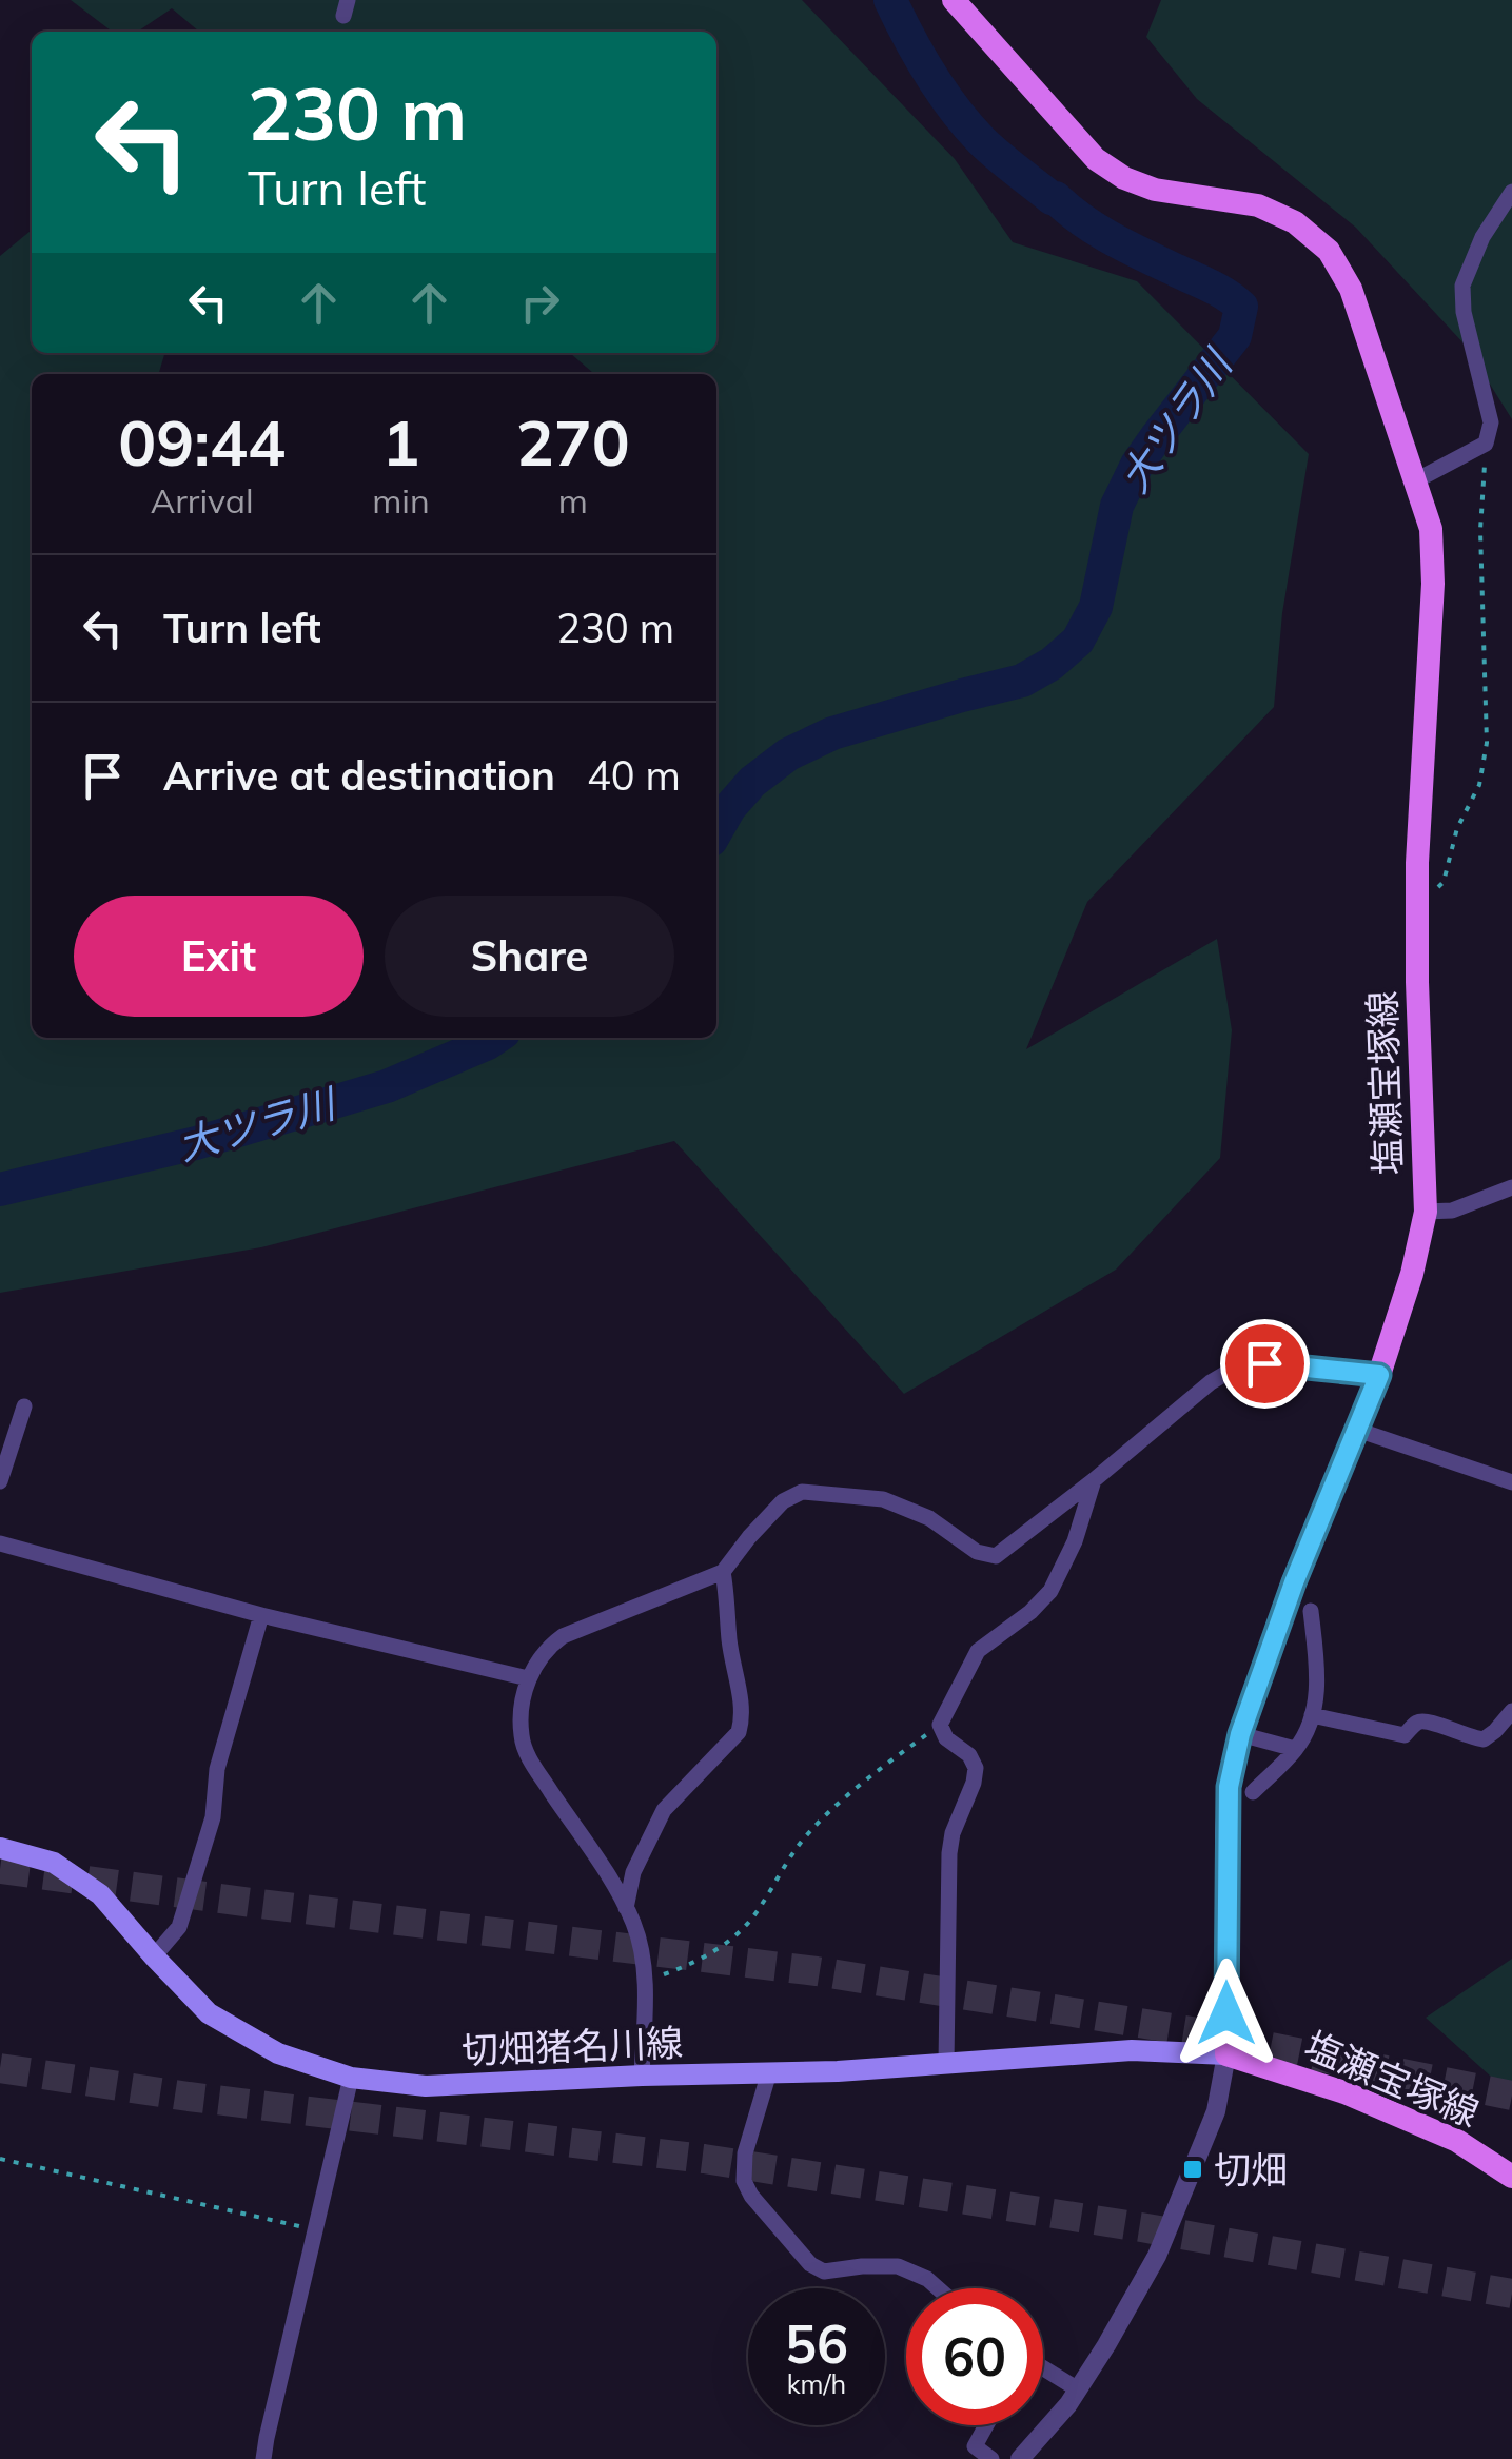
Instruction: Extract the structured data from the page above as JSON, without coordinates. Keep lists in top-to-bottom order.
{
  "streets": {
    "main road": ["塩瀬宝塚線", "切畑猪名川線"]
  },
  "crossings": [
    ["塩瀬宝塚線", "切畑猪名川線"]
  ],
  "water": ["大ツラ川"],
  "places": {
    "transit": ["切畑"]
  },
  "page": {
    "turn": ["230 m", "Turn left"],
    "eta": [
      "09:44",
      "Arrival",
      "1",
      "min",
      "270",
      "m"
    ],
    "list": [
      {
        "name": "Turn left",
        "value": "230 m"
      },
      {
        "name": "Arrive at destination",
        "value": "40 m"
      }
    ],
    "buttons": ["Exit", "Share"],
    "speed": "56 km/h",
    "limit": "60"
  }
}
